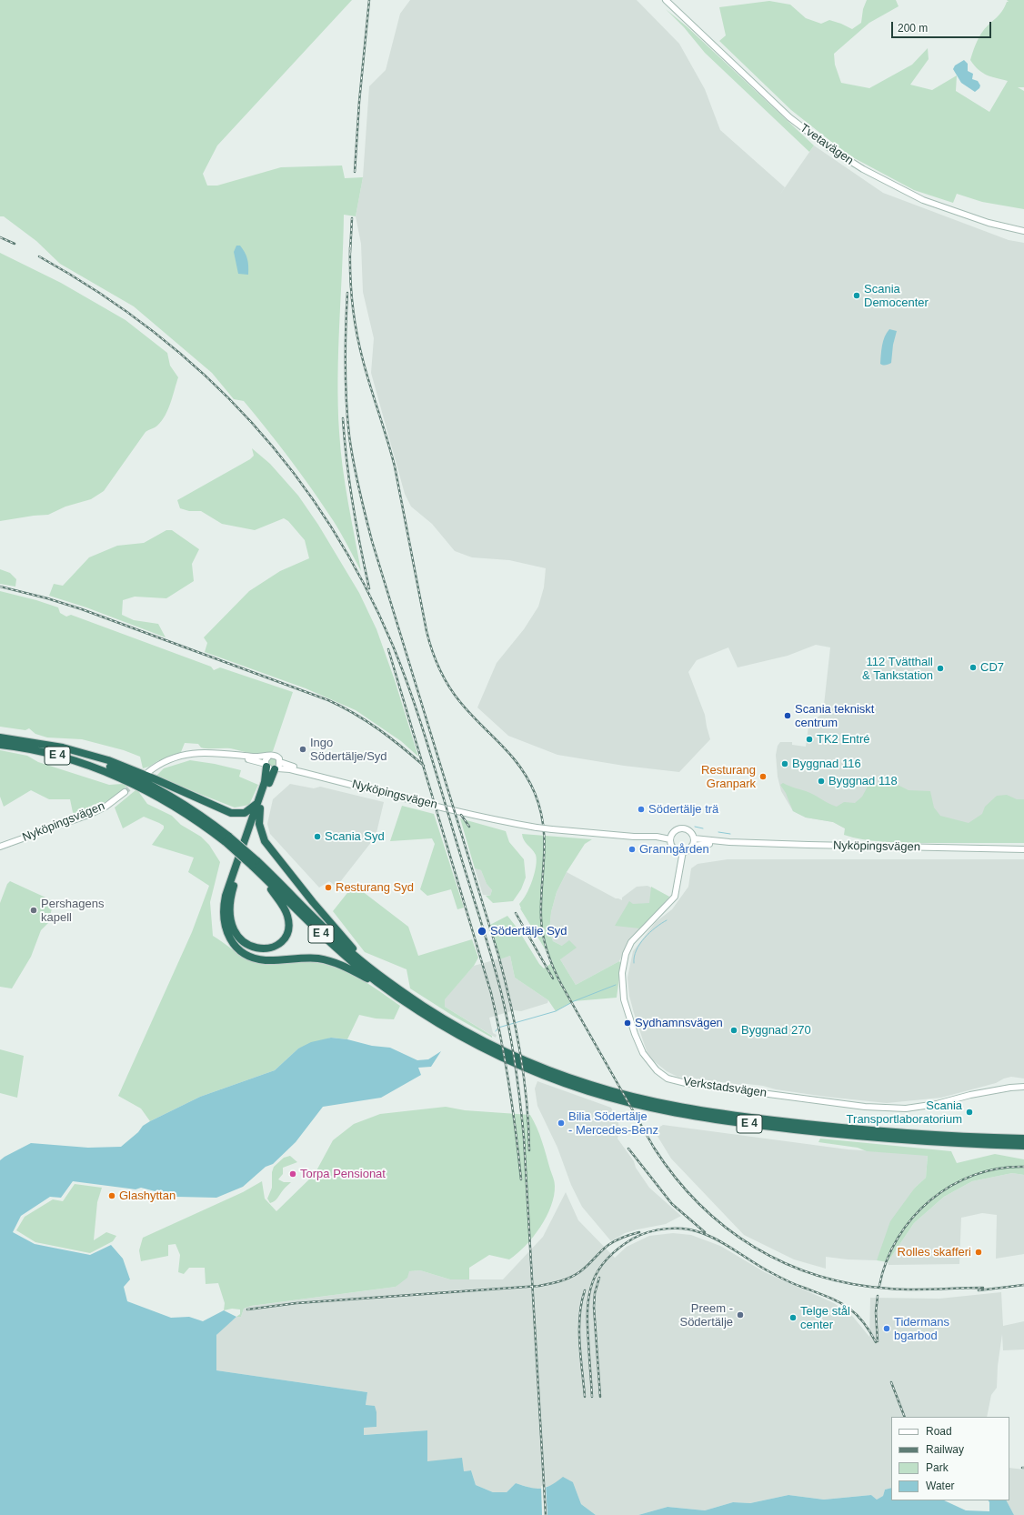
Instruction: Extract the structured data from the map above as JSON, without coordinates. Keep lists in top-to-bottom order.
{
  "streets": {
    "highway": ["E 4"],
    "main road": ["Tvetavägen", "Nyköpingsvägen", "Verkstadsvägen"]
  },
  "crossings": [
    ["Nyköpingsvägen", "Verkstadsvägen"]
  ],
  "places": [
    "Scania Democenter",
    "CD7",
    "112 Tvätthall & Tankstation",
    "Scania tekniskt centrum",
    "TK2 Entré",
    "Ingo Södertälje/Syd",
    "Byggnad 116",
    "Resturang Granpark",
    "Byggnad 118",
    "Södertälje trä",
    "Scania Syd",
    "Granngården",
    "Resturang Syd",
    "Pershagens kapell",
    "Södertälje Syd",
    "Sydhamnsvägen",
    "Byggnad 270",
    "Scania Transportlaboratorium",
    "Bilia Södertälje - Mercedes-Benz",
    "Torpa Pensionat",
    "Glashyttan",
    "Rolles skafferi",
    "Preem - Södertälje",
    "Telge stål center",
    "Tidermans bgarbod"
  ],
  "legend": [
    "Road",
    "Railway",
    "Park",
    "Water"
  ],
  "scale_bar": "200 m"
}
